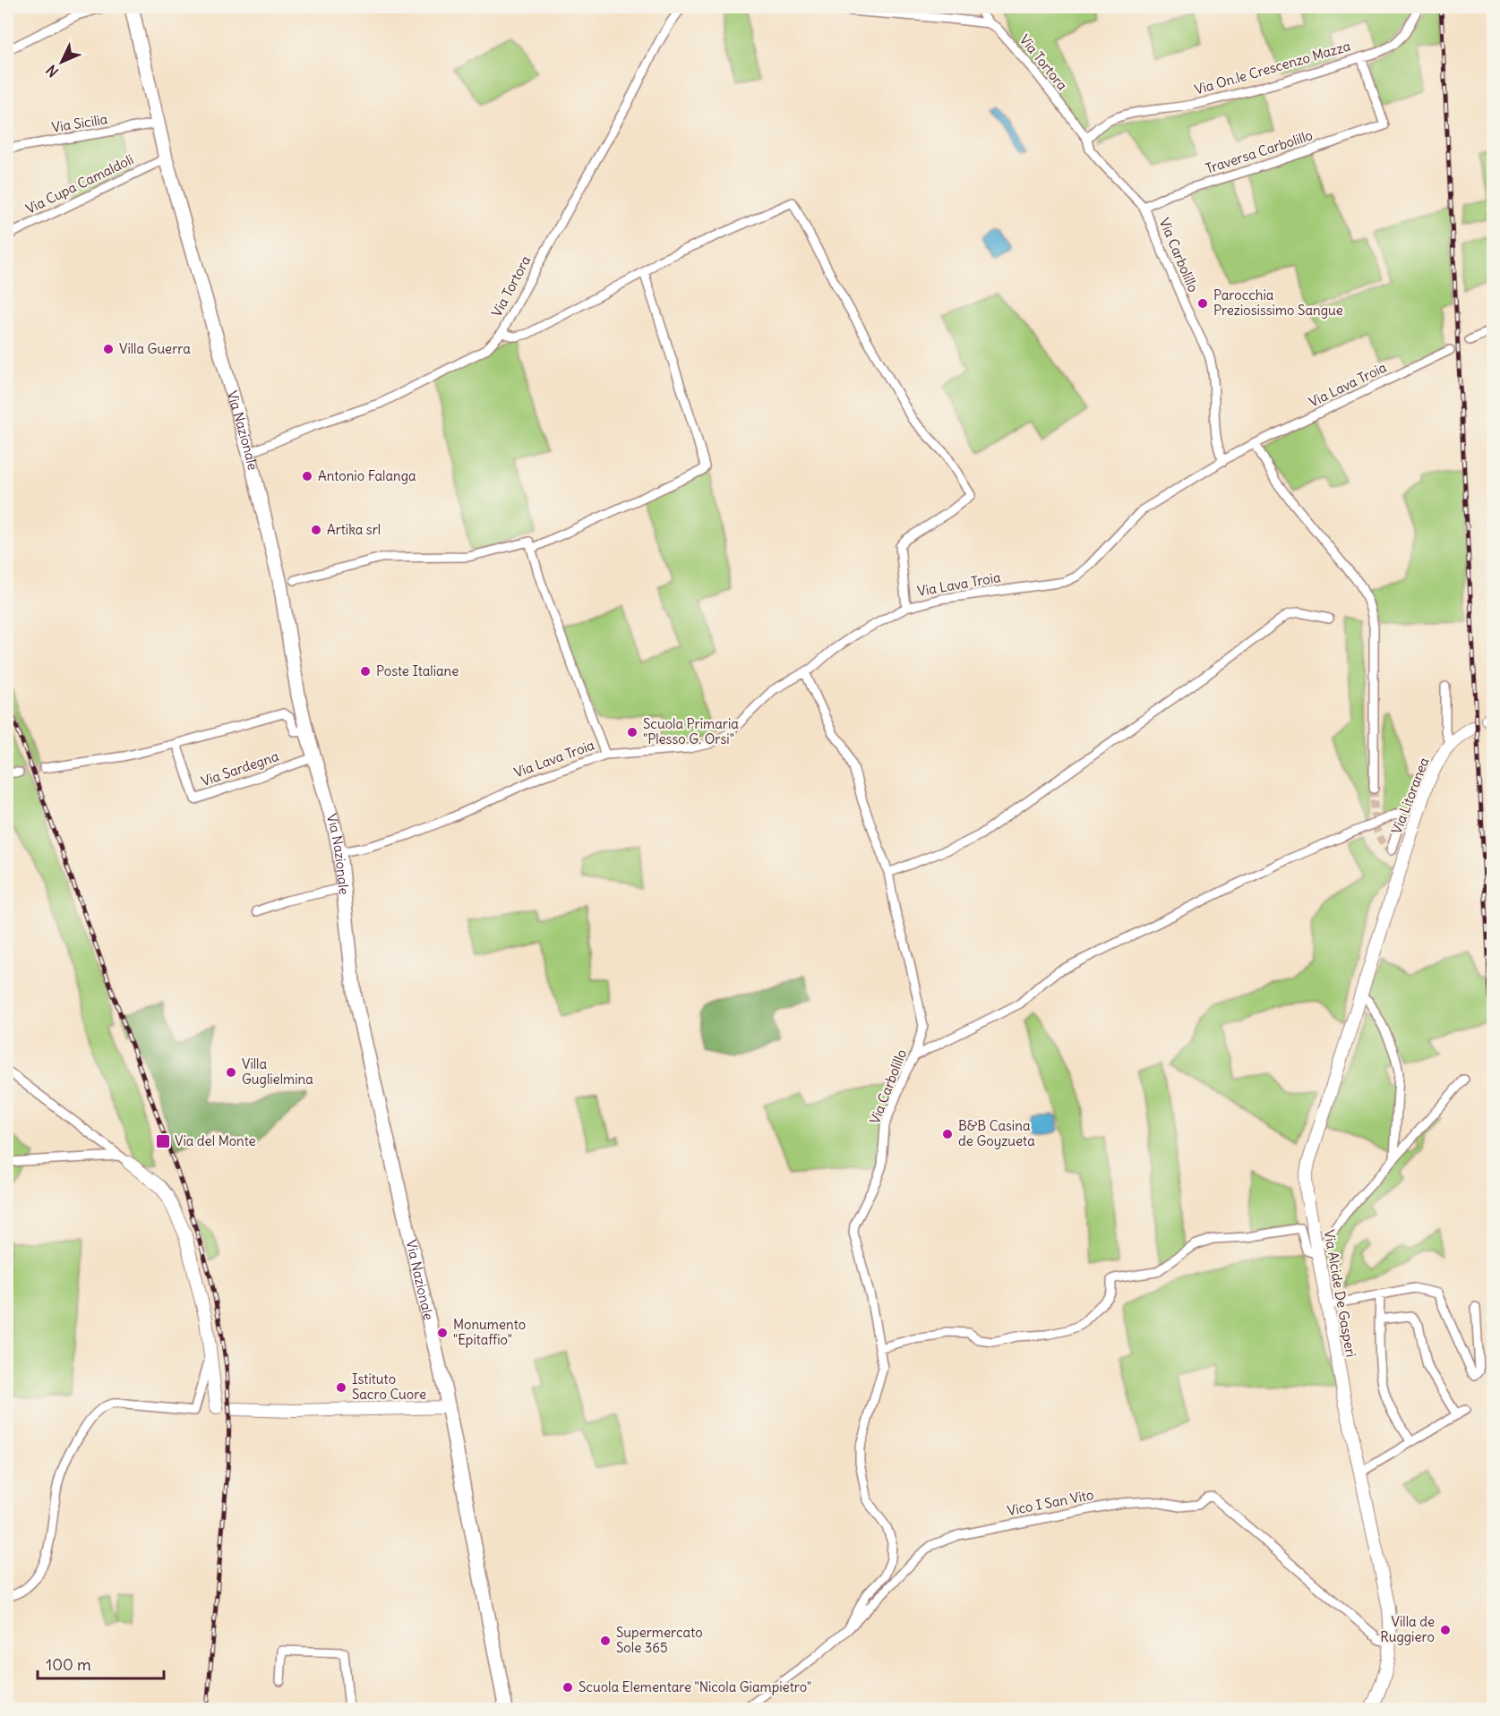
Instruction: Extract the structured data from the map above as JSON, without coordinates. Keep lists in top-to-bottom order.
{
  "streets": {
    "main road": ["Via Nazionale"],
    "street": [
      "Via Tortora",
      "Via On.le Crescenzo Mazza",
      "Via Sicilia",
      "Traversa Carbolillo",
      "Via Cupa Camaldoli",
      "Via Carbolillo",
      "Via Lava Troia",
      "Via Sardegna",
      "Via Litoranea",
      "Via Alcide De Gasperi",
      "Vico I San Vito"
    ]
  },
  "crossings": [
    ["Via Tortora", "Via On.le Crescenzo Mazza"],
    ["Via Tortora", "Via Carbolillo"],
    ["Via Tortora", "Via Nazionale"],
    ["Via On.le Crescenzo Mazza", "Traversa Carbolillo"],
    ["Via On.le Crescenzo Mazza", "Via Carbolillo"],
    ["Via Sicilia", "Via Nazionale"],
    ["Traversa Carbolillo", "Via Carbolillo"],
    ["Via Cupa Camaldoli", "Via Nazionale"],
    ["Via Carbolillo", "Via Lava Troia"],
    ["Via Carbolillo", "Vico I San Vito"],
    ["Via Lava Troia", "Via Nazionale"],
    ["Via Nazionale", "Via Sardegna"],
    ["Via Litoranea", "Via Alcide De Gasperi"],
    ["Via Alcide De Gasperi", "Vico I San Vito"]
  ],
  "places": {
    "other": [
      "Parocchia Preziosissimo Sangue",
      "Villa Guerra",
      "Antonio Falanga",
      "Artika srl",
      "Poste Italiane",
      "Scuola Primaria \"Plesso G. Orsi\"",
      "Villa Guglielmina",
      "B&B Casina de Goyzueta",
      "Monumento \"Epitaffio\"",
      "Istituto Sacro Cuore",
      "Villa de Ruggiero",
      "Supermercato Sole 365",
      "Scuola Elementare \"Nicola Giampietro\""
    ],
    "transit": ["Via del Monte"]
  },
  "scale_bar": "100 m",
  "north": "bottom left"
}
